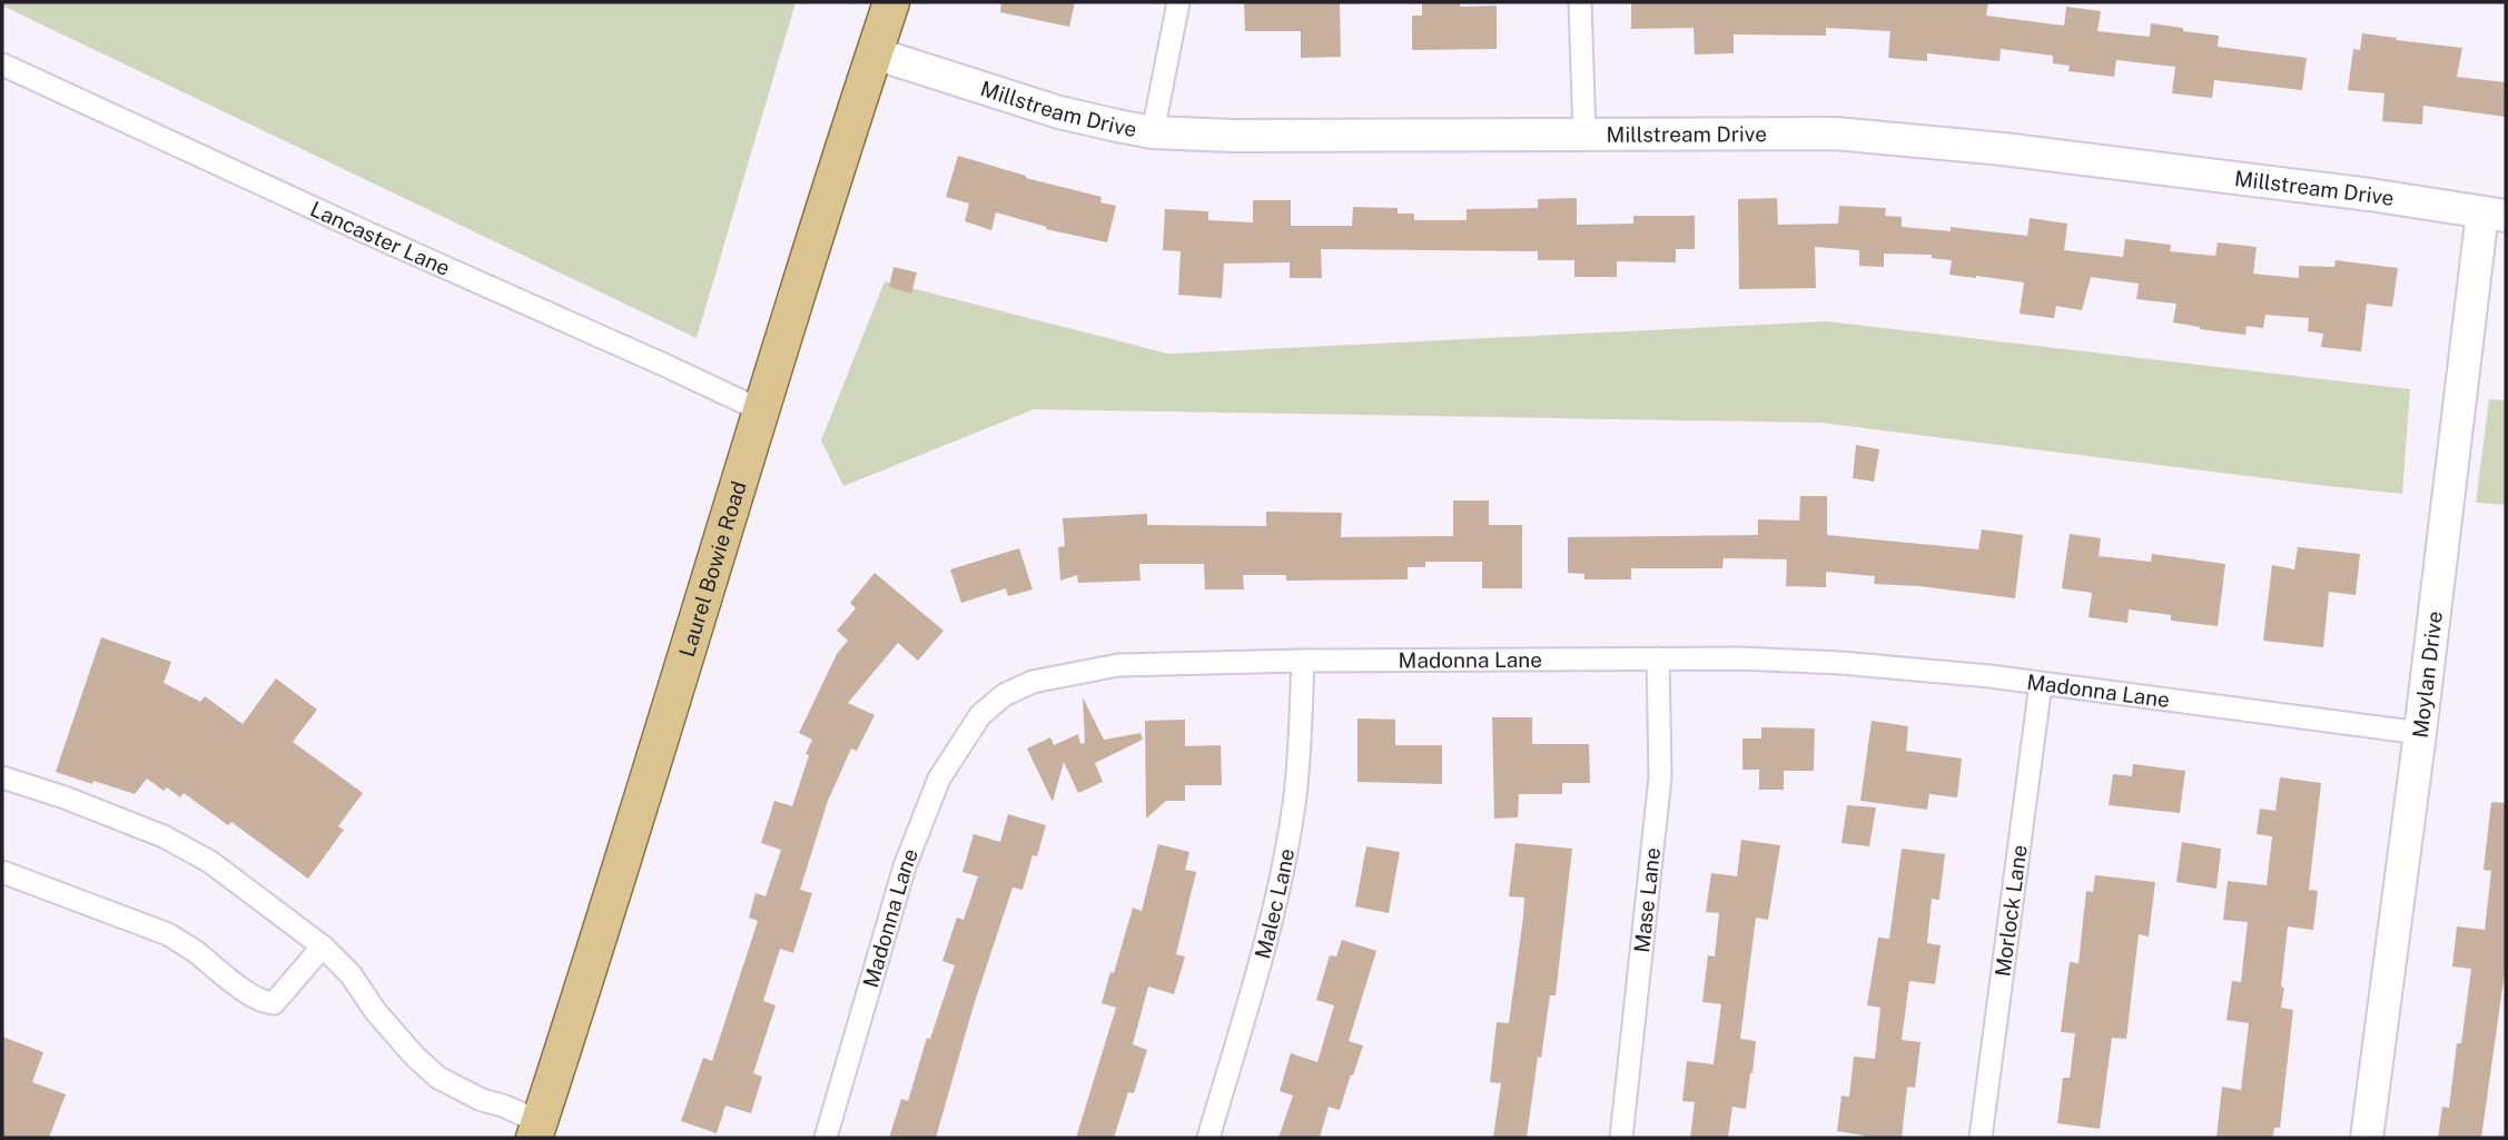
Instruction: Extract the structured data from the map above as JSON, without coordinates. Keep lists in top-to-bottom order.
{
  "streets": {
    "main road": ["Laurel Bowie Road"],
    "street": [
      "Millstream Drive",
      "Lancaster Lane",
      "Madonna Lane",
      "Moylan Drive",
      "Mase Lane",
      "Malec Lane",
      "Morlock Lane"
    ]
  },
  "crossings": [
    ["Millstream Drive", "Laurel Bowie Road"],
    ["Millstream Drive", "Moylan Drive"],
    ["Lancaster Lane", "Laurel Bowie Road"],
    ["Madonna Lane", "Moylan Drive"],
    ["Madonna Lane", "Mase Lane"],
    ["Madonna Lane", "Malec Lane"],
    ["Madonna Lane", "Morlock Lane"]
  ]
}
